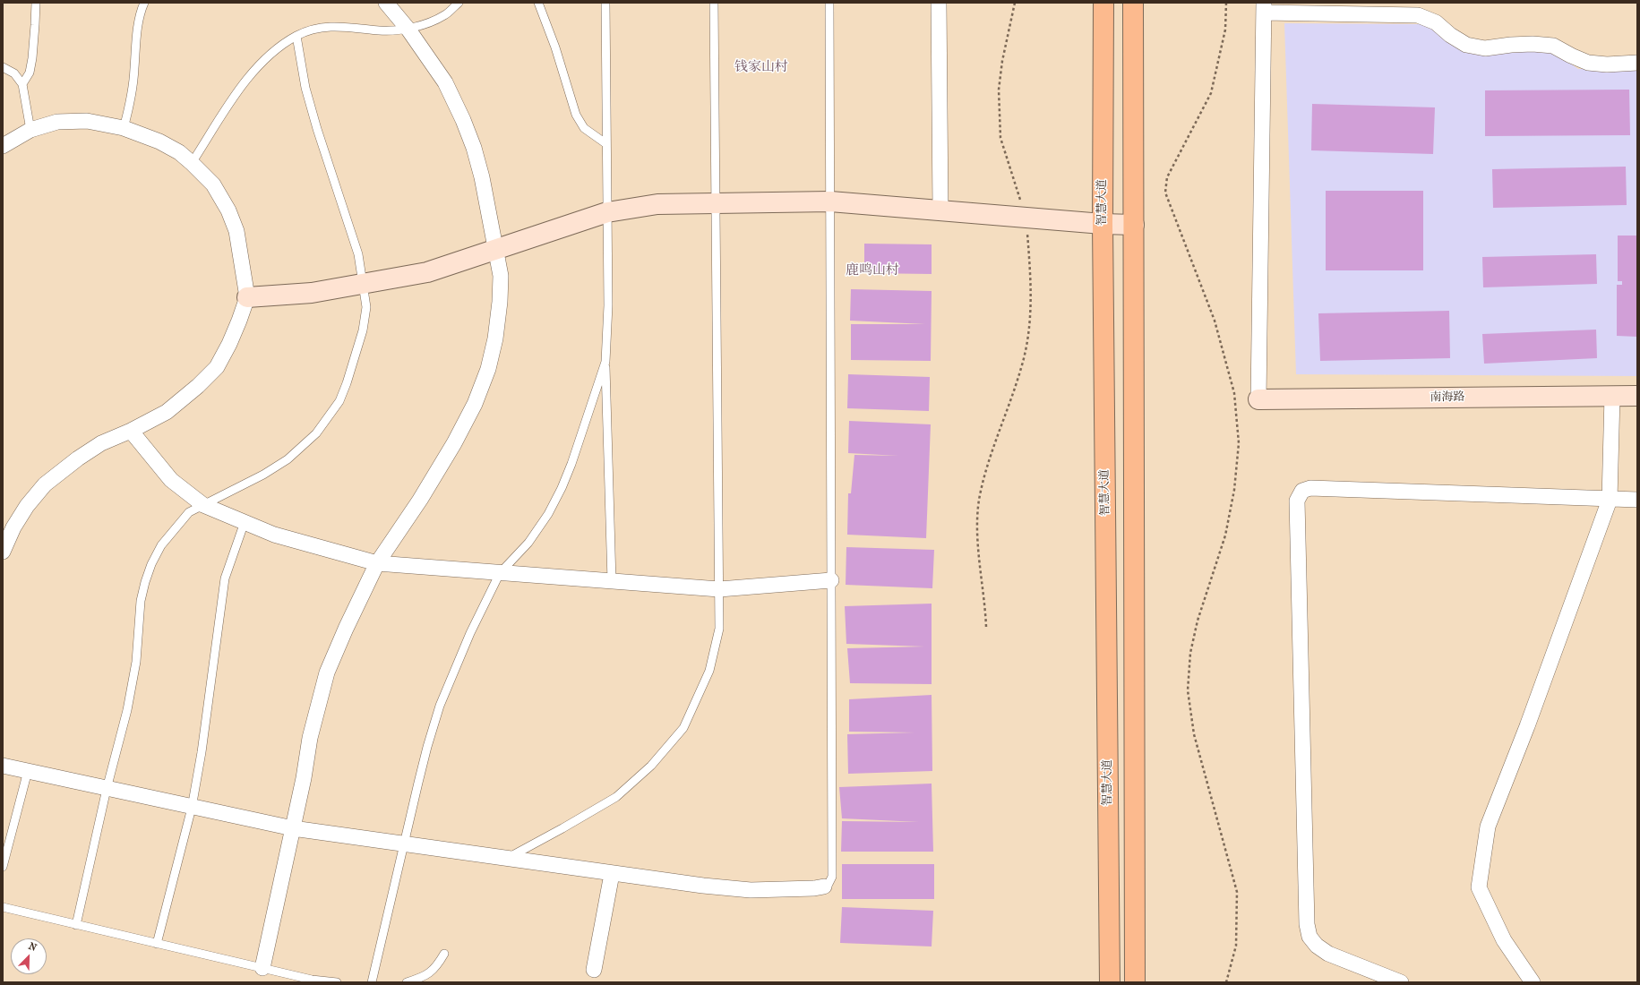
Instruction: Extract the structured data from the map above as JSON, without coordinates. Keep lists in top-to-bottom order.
{
  "streets": {
    "main road": ["智慧大道"],
    "street": ["南海路"]
  },
  "districts": ["钱家山村", "鹿鸣山村"],
  "north": "top right"
}
